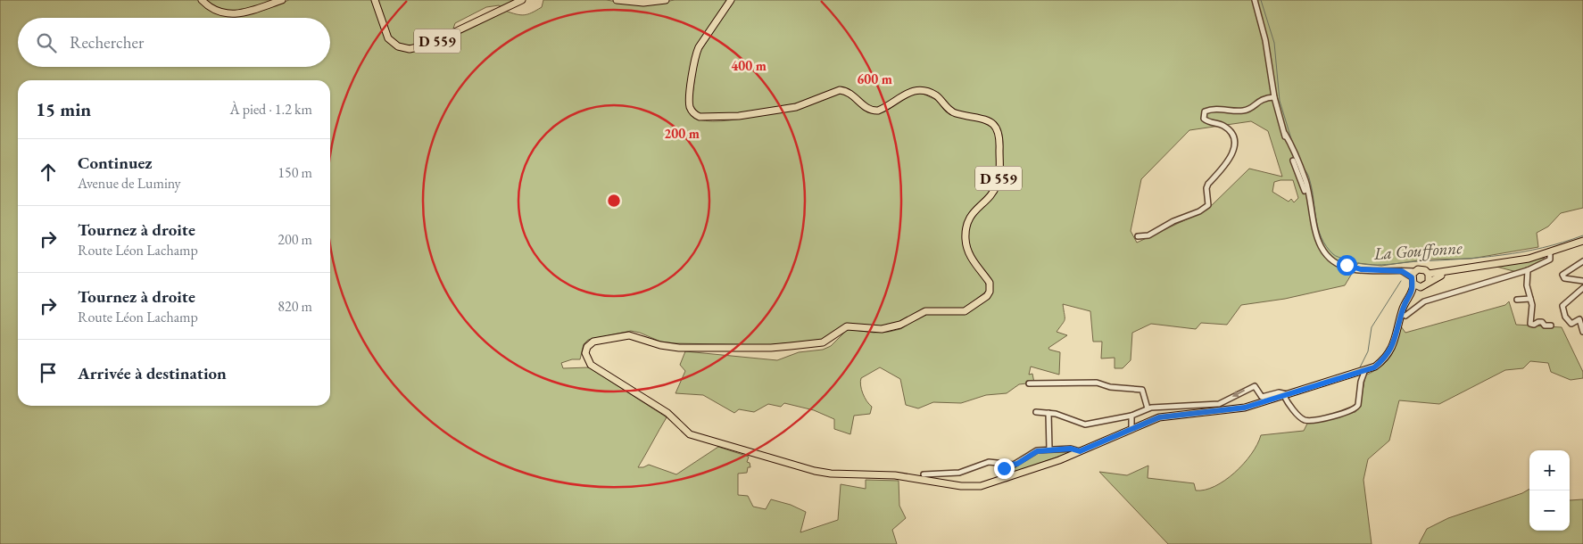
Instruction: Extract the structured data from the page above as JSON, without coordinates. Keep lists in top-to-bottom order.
{
  "streets": {
    "main road": ["D 559"]
  },
  "water": ["La Gouffonne"],
  "page": {
    "search": "Rechercher",
    "heading": ["15 min", "À pied · 1.2 km"],
    "list": [
      ["Continuez", "Avenue de Luminy", "150 m"],
      ["Tournez à droite", "Route Léon Lachamp", "200 m"],
      ["Tournez à droite", "Route Léon Lachamp", "820 m"],
      "Arrivée à destination"
    ],
    "map_buttons": ["+", "−"]
  },
  "rings": ["400 m", "600 m", "200 m"]
}
